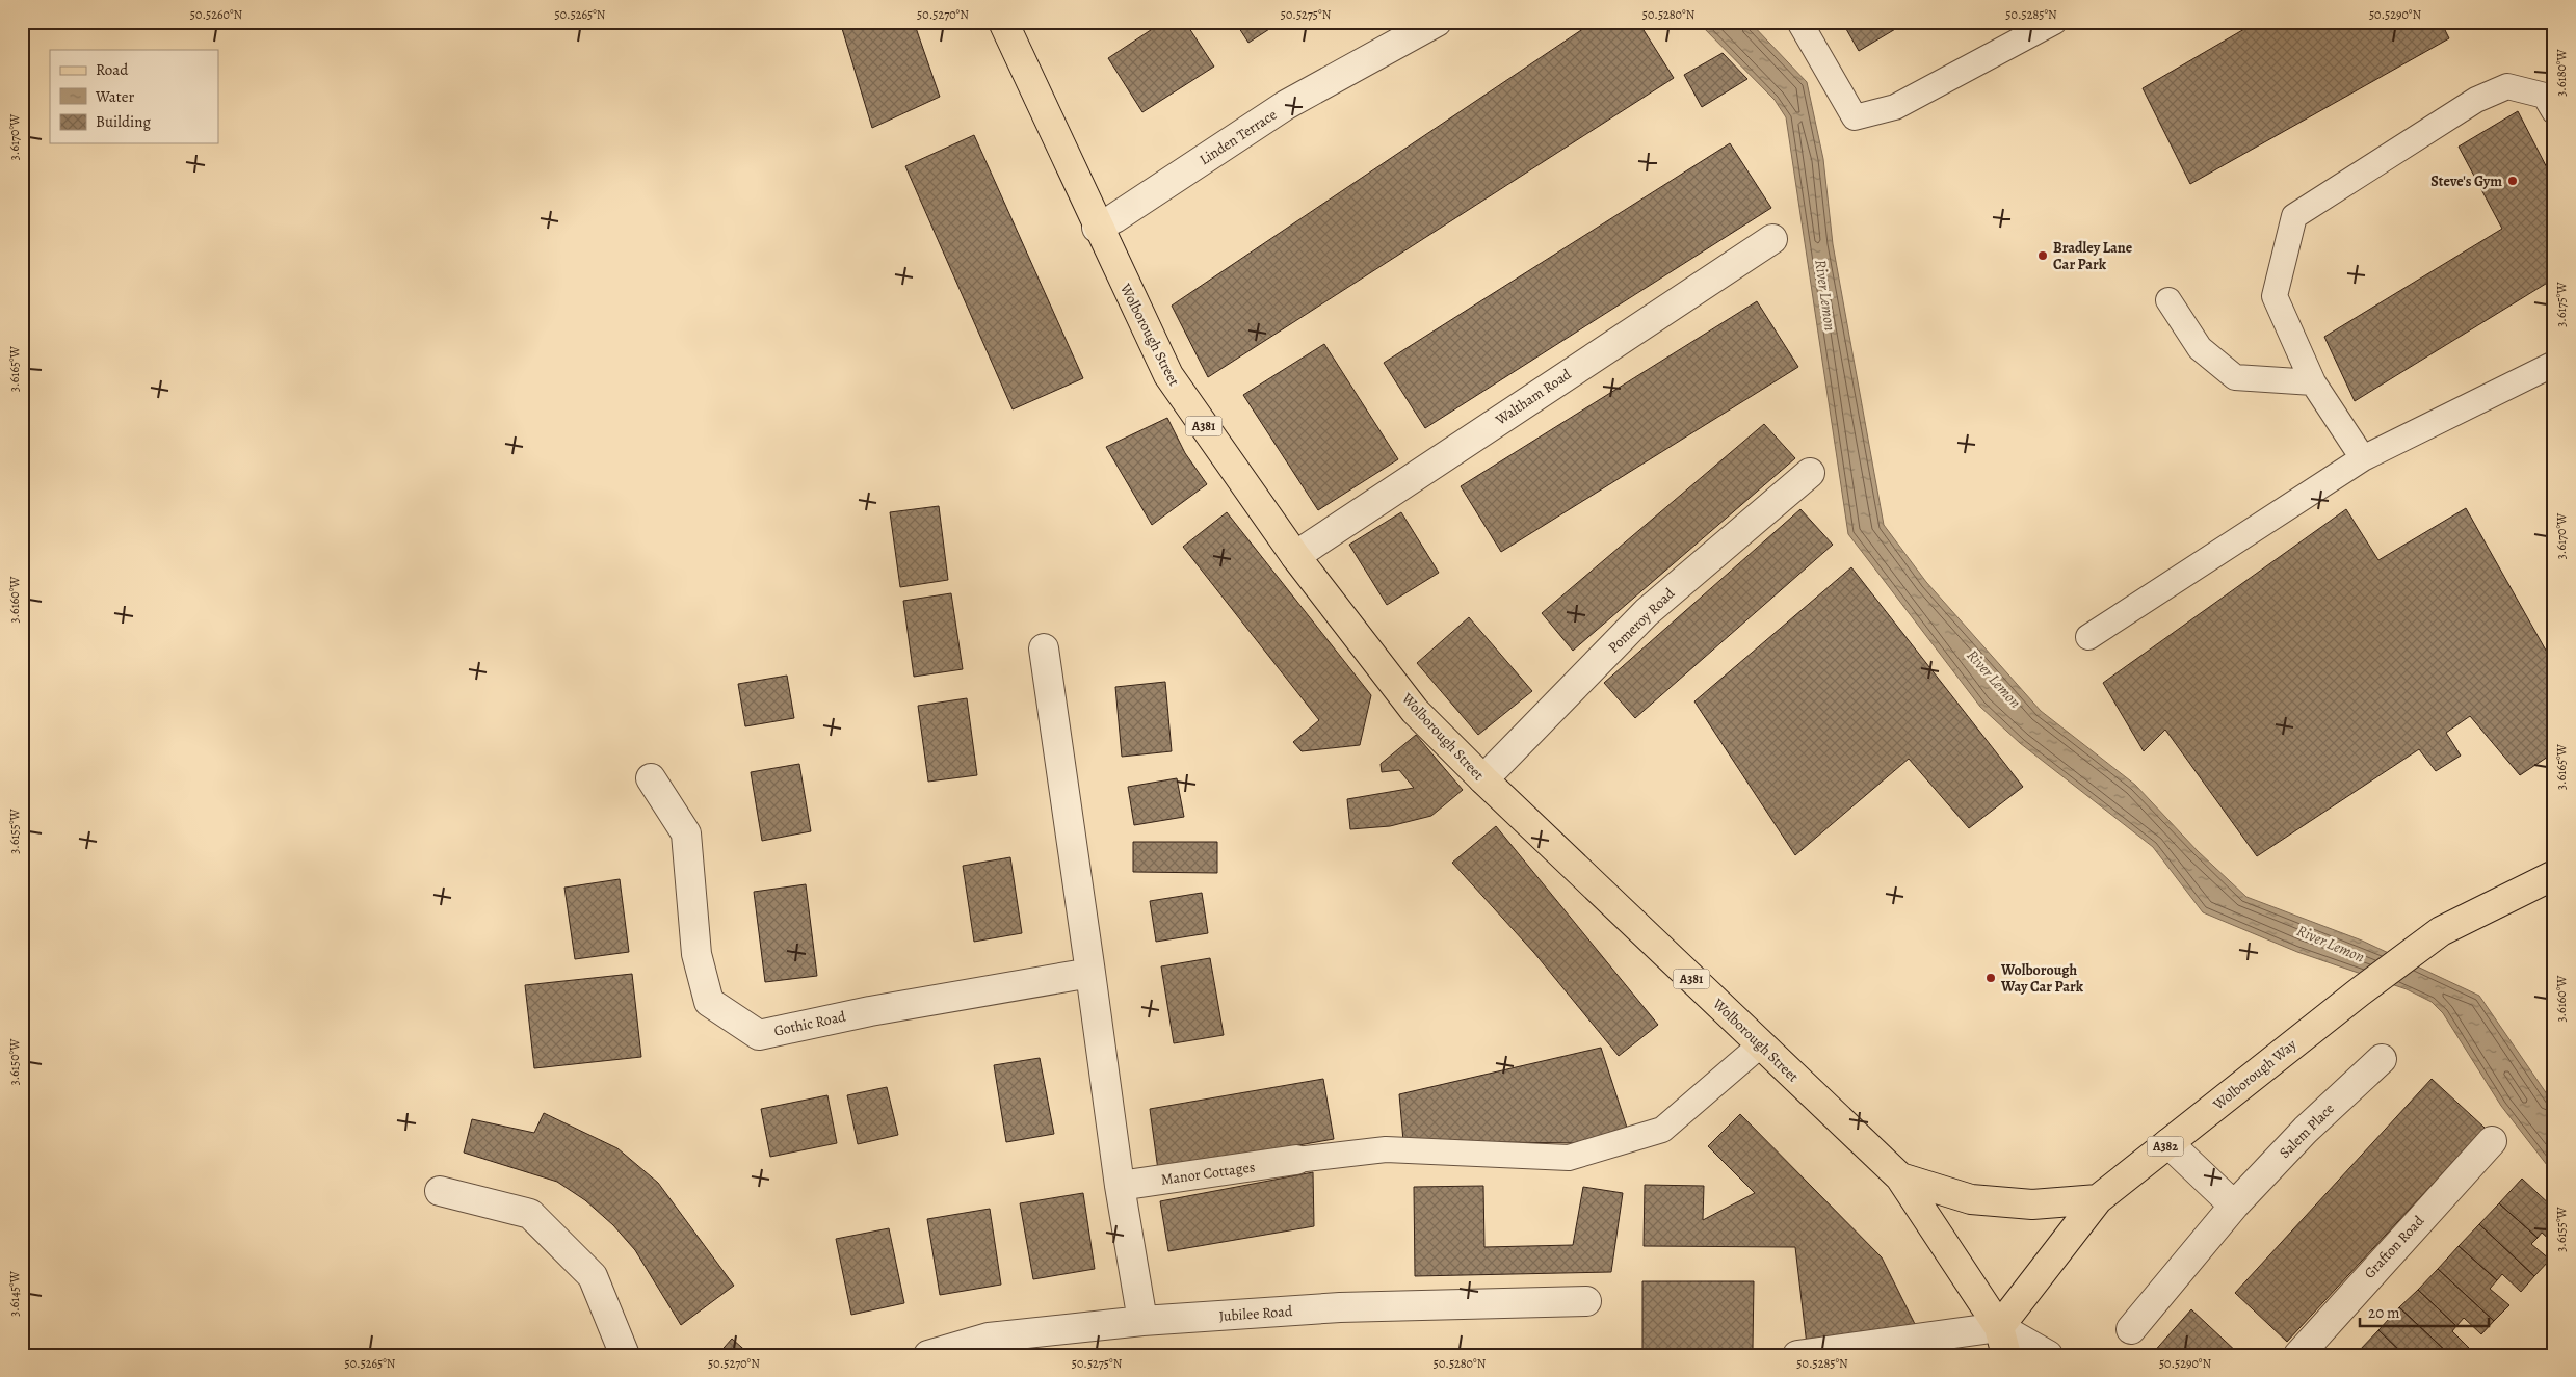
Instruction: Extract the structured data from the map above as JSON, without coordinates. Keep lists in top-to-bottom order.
{
  "streets": {
    "main road": [
      "Wolborough Street",
      "A381",
      "Wolborough Way",
      "A382"
    ],
    "street": [
      "Linden Terrace",
      "Waltham Road",
      "Pomeroy Road",
      "Gothic Road",
      "Salem Place",
      "Manor Cottages",
      "Grafton Road",
      "Jubilee Road"
    ]
  },
  "crossings": [
    ["Linden Terrace", "Wolborough Street"],
    ["Wolborough Street", "Waltham Road"],
    ["Wolborough Street", "A381"],
    ["Wolborough Street", "Pomeroy Road"],
    ["Wolborough Street", "Wolborough Way"],
    ["A381", "Wolborough Way"]
  ],
  "water": ["River Lemon"],
  "places": ["Steve's Gym", "Bradley Lane Car Park", "Wolborough Way Car Park"],
  "legend": ["Road", "Water", "Building"],
  "scale_bar": "20 m",
  "coordinates": [
    "50.5260°N",
    "50.5265°N",
    "50.5270°N",
    "50.5275°N",
    "50.5280°N",
    "50.5285°N",
    "50.5290°N",
    "3.6180°W",
    "3.6170°W",
    "3.6175°W",
    "3.6165°W",
    "3.6160°W",
    "3.6155°W",
    "3.6150°W",
    "3.6145°W"
  ]
}
